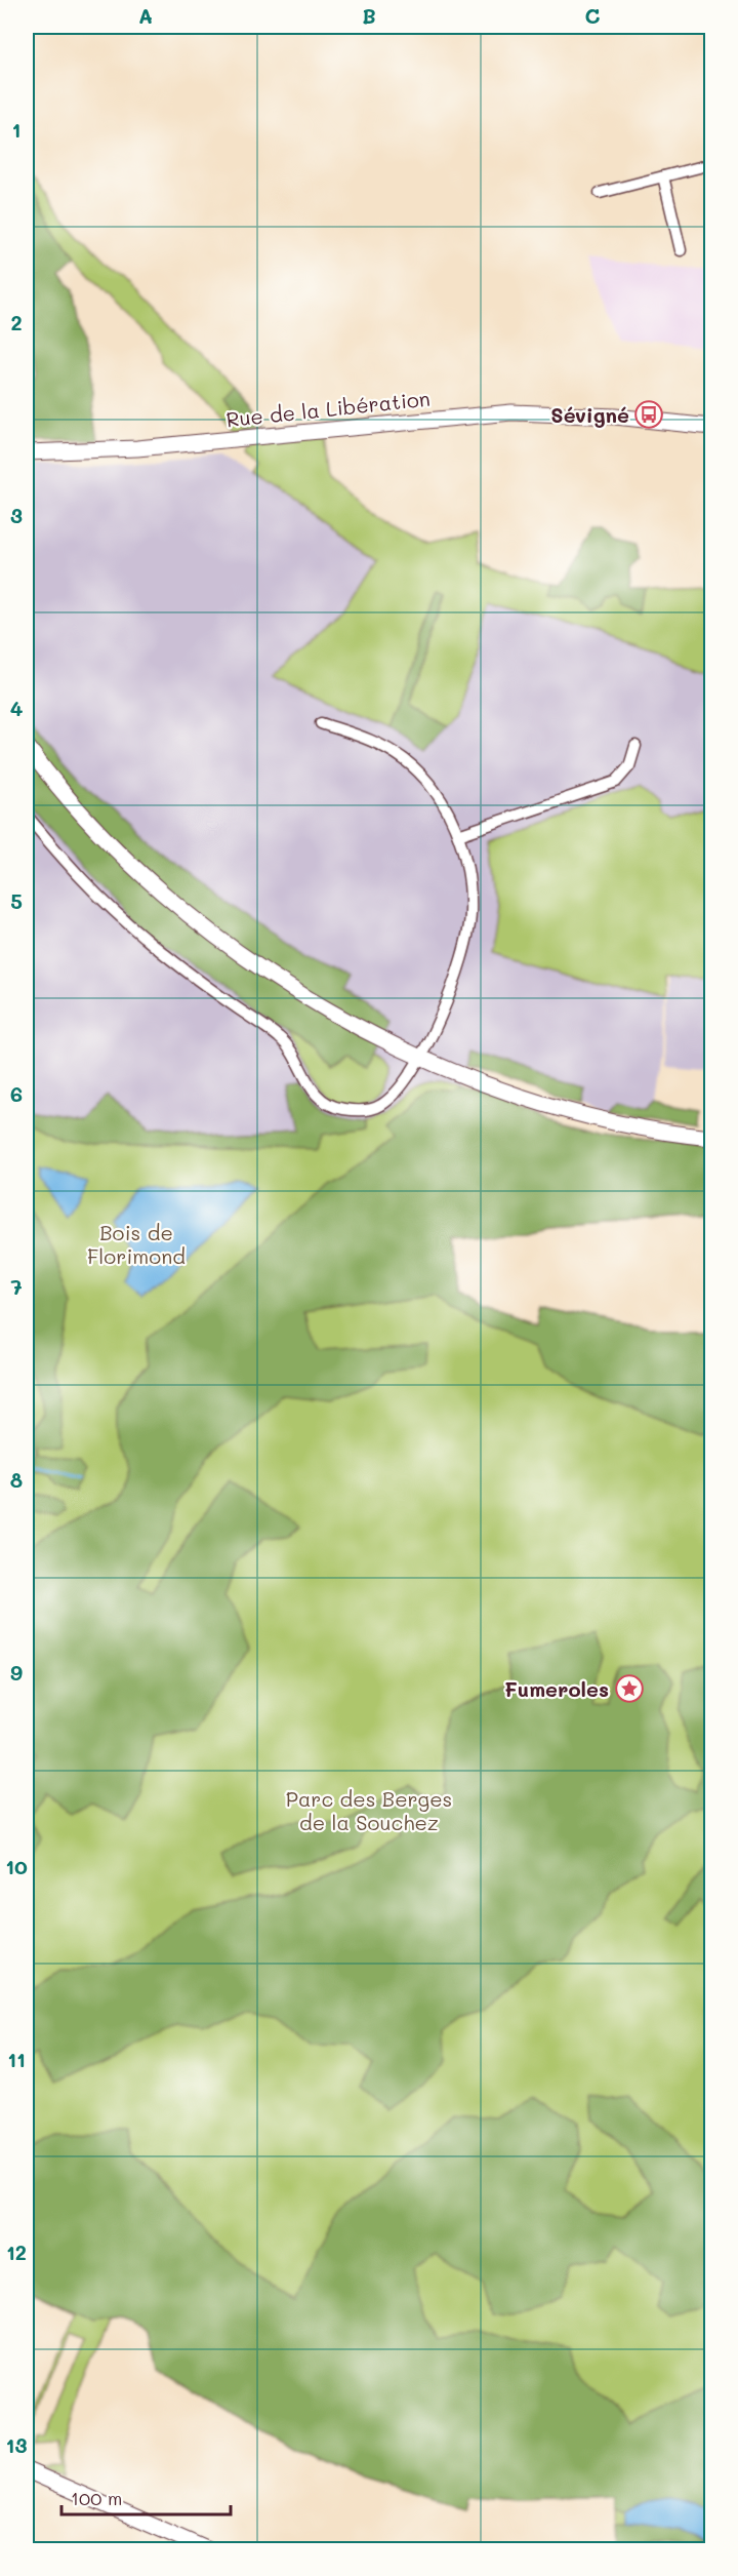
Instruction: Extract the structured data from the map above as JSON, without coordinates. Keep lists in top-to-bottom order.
{
  "streets": {
    "street": ["Rue de la Libération"]
  },
  "parks": ["Bois de Florimond", "Parc des Berges de la Souchez"],
  "places": {
    "bus stop": ["Sévigné"],
    "place": ["Fumeroles"]
  },
  "scale_bar": "100 m",
  "grid": {
    "columns": ["A", "B", "C"],
    "rows": [
      "1",
      "2",
      "3",
      "4",
      "5",
      "6",
      "7",
      "8",
      "9",
      "10",
      "11",
      "12",
      "13"
    ]
  }
}
